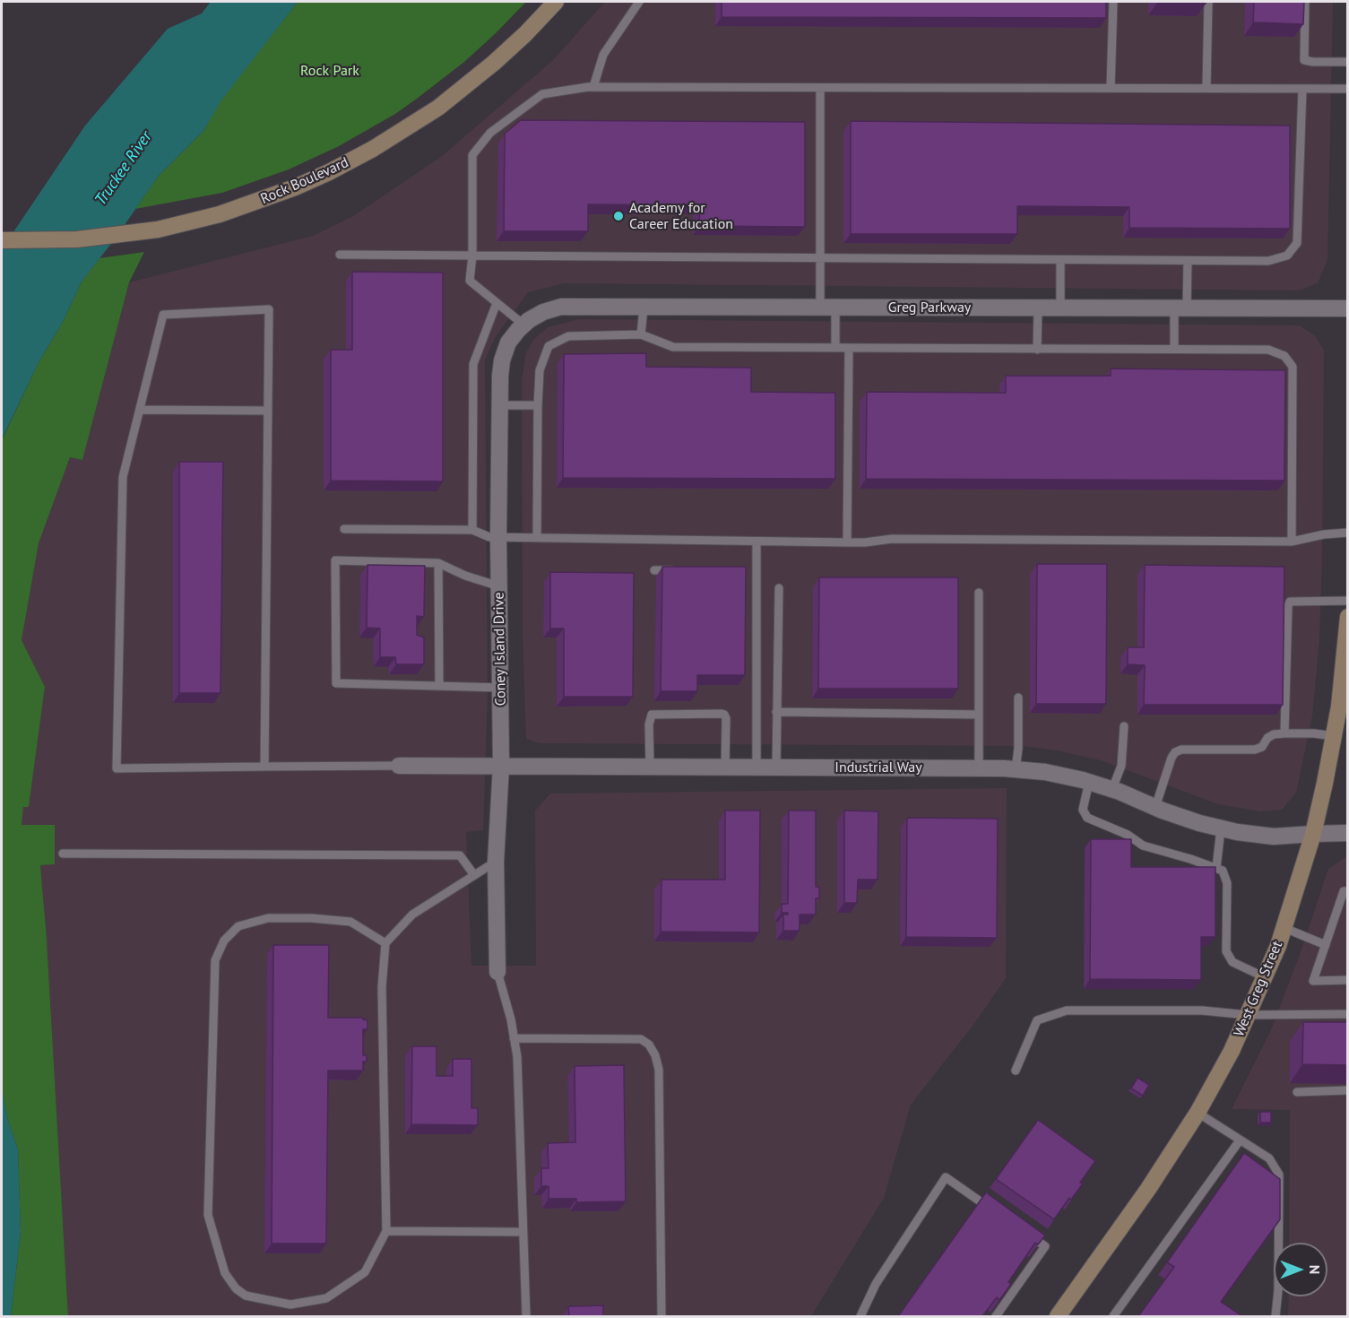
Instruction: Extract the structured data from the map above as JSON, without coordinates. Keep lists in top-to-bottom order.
{
  "streets": {
    "main road": ["Rock Boulevard", "West Greg Street"],
    "street": ["Greg Parkway", "Coney Island Drive", "Industrial Way"]
  },
  "crossings": [
    ["Greg Parkway", "Coney Island Drive"],
    ["Coney Island Drive", "Industrial Way"],
    ["Industrial Way", "West Greg Street"]
  ],
  "water": ["Truckee River"],
  "parks": ["Rock Park"],
  "places": ["Academy for Career Education"],
  "north": "right"
}
